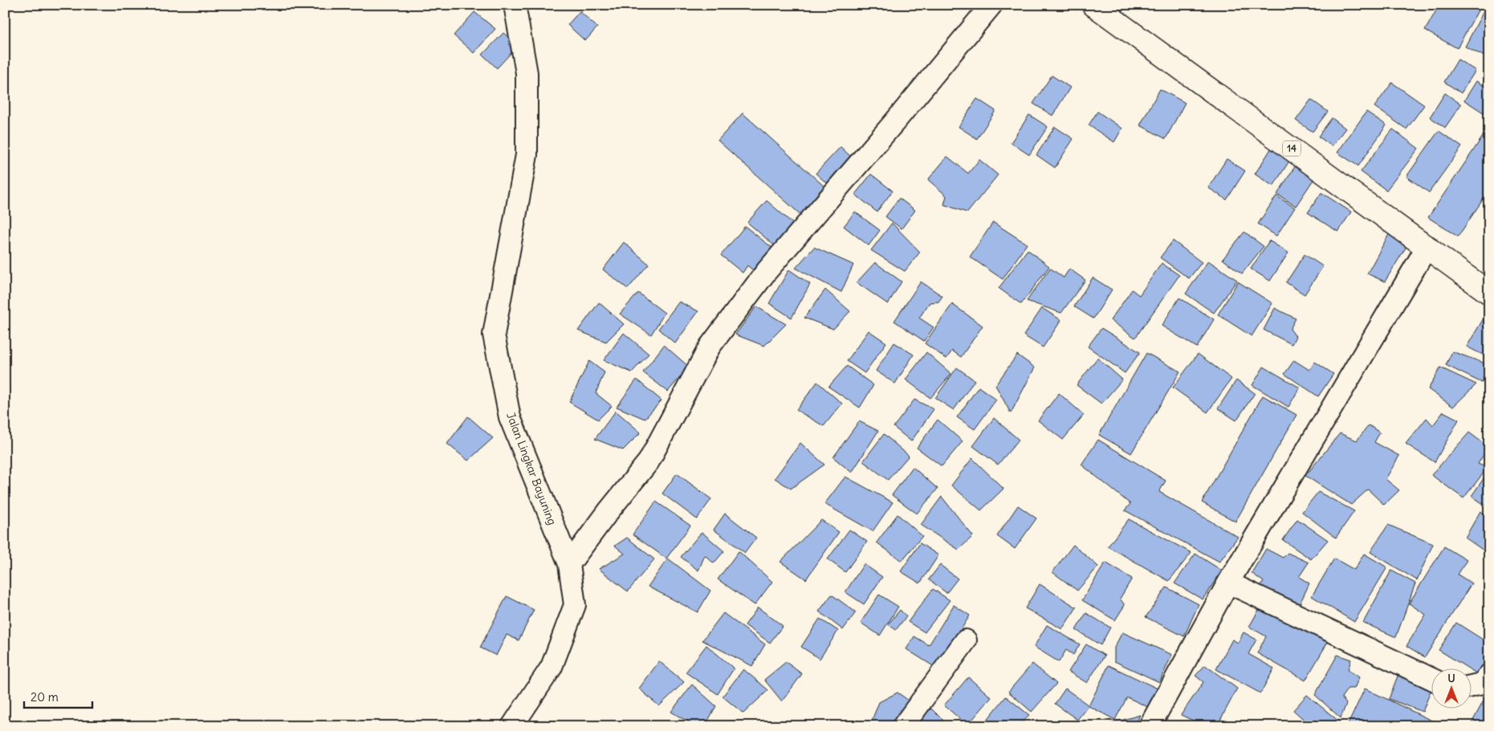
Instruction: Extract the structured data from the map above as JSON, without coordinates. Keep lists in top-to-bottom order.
{
  "streets": {
    "highway": ["14"],
    "street": ["Jalan Lingkar Bayuning"]
  },
  "scale_bar": "20 m",
  "north": "top"
}
